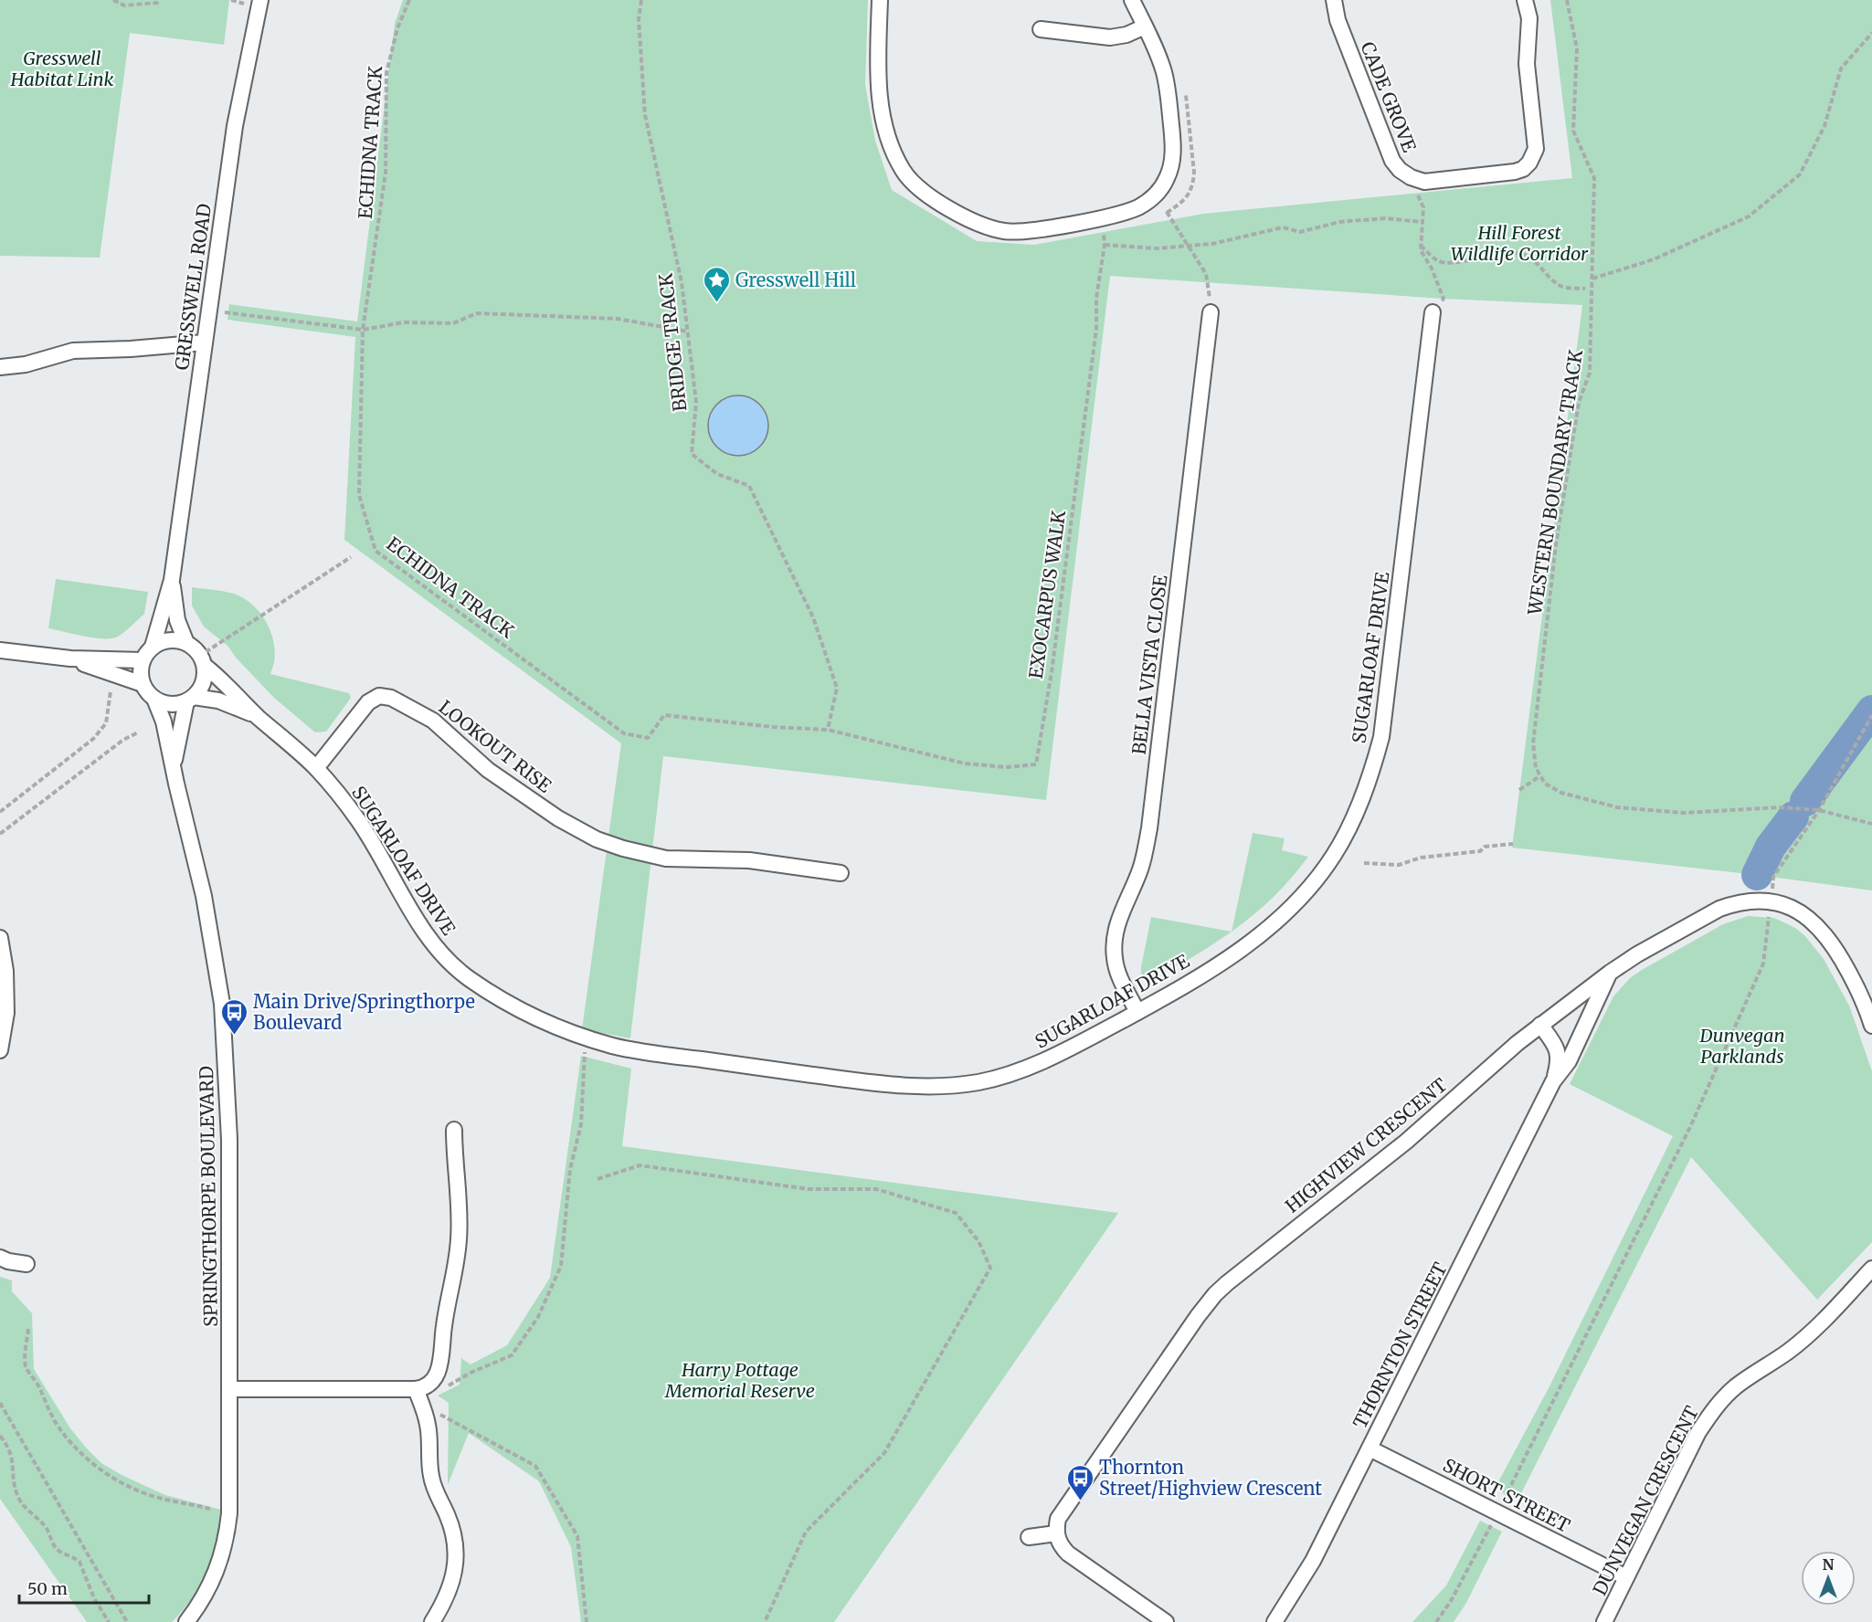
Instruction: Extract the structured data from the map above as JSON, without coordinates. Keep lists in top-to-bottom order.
{
  "streets": {
    "street": [
      "CADE GROVE",
      "GRESSWELL ROAD",
      "SUGARLOAF DRIVE",
      "BELLA VISTA CLOSE",
      "LOOKOUT RISE",
      "HIGHVIEW CRESCENT",
      "SPRINGTHORPE BOULEVARD",
      "THORNTON STREET",
      "SHORT STREET",
      "DUNVEGAN CRESCENT"
    ],
    "path": [
      "ECHIDNA TRACK",
      "BRIDGE TRACK",
      "WESTERN BOUNDARY TRACK",
      "EXOCARPUS WALK"
    ]
  },
  "crossings": [
    ["ECHIDNA TRACK", "BRIDGE TRACK"],
    ["ECHIDNA TRACK", "EXOCARPUS WALK"],
    ["GRESSWELL ROAD", "SUGARLOAF DRIVE"],
    ["GRESSWELL ROAD", "SPRINGTHORPE BOULEVARD"],
    ["BRIDGE TRACK", "EXOCARPUS WALK"],
    ["SUGARLOAF DRIVE", "BELLA VISTA CLOSE"],
    ["SUGARLOAF DRIVE", "LOOKOUT RISE"],
    ["SUGARLOAF DRIVE", "SPRINGTHORPE BOULEVARD"],
    ["HIGHVIEW CRESCENT", "THORNTON STREET"],
    ["THORNTON STREET", "SHORT STREET"],
    ["SHORT STREET", "DUNVEGAN CRESCENT"]
  ],
  "parks": [
    "Gresswell Habitat Link",
    "Hill Forest Wildlife Corridor",
    "Dunvegan Parklands",
    "Harry Pottage Memorial Reserve"
  ],
  "places": {
    "place": ["Gresswell Hill"],
    "bus stop": ["Main Drive/Springthorpe Boulevard", "Thornton Street/Highview Crescent"]
  },
  "scale_bar": "50 m",
  "north": "top"
}
